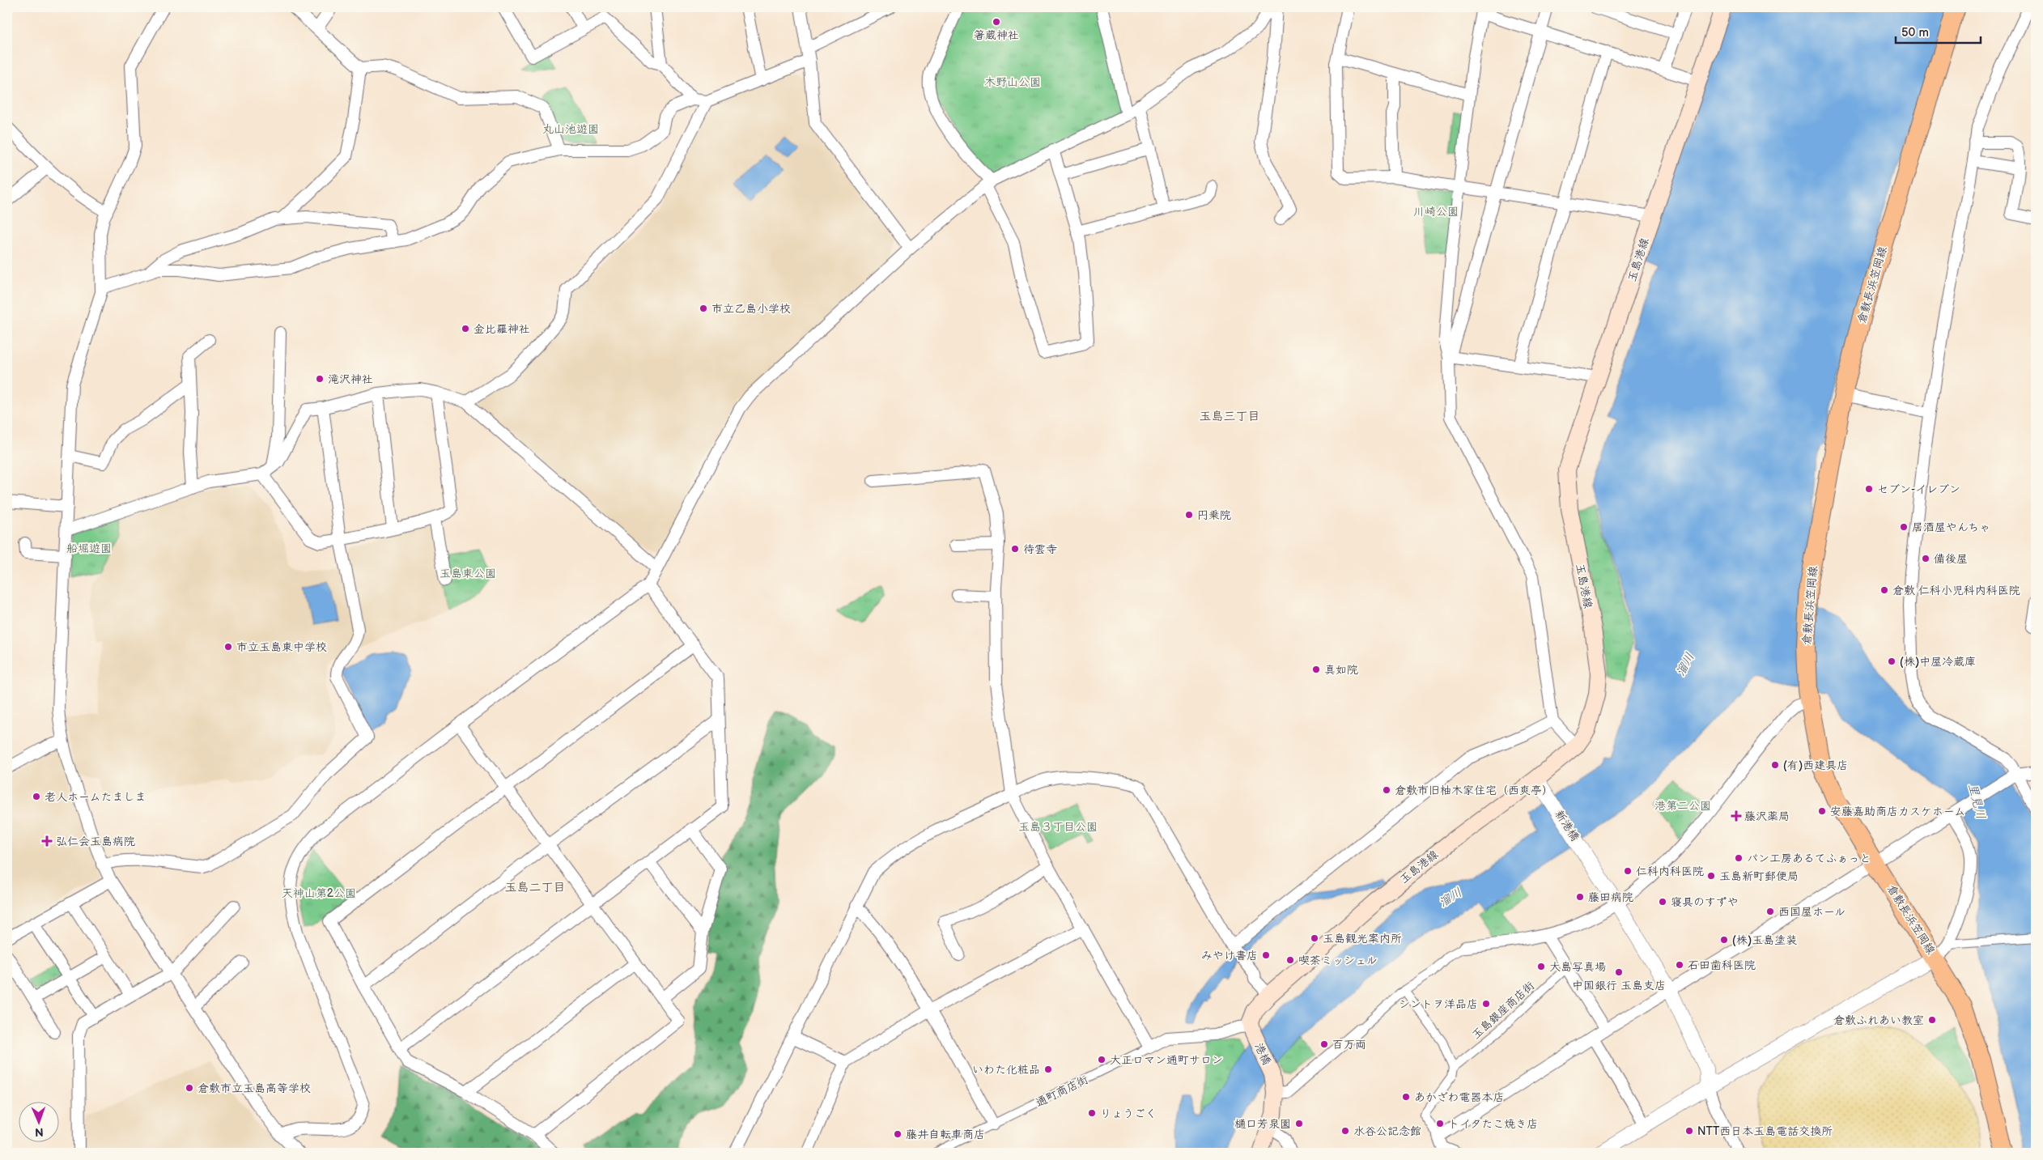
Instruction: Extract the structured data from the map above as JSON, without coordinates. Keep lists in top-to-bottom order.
{
  "streets": {
    "main road": ["玉島港線", "倉敷長浜笠岡線", "港橋"],
    "street": ["新港橋", "玉島銀座商店街", "通町商店街"]
  },
  "crossings": [
    ["玉島港線", "新港橋"],
    ["玉島港線", "港橋"],
    ["玉島港線", "通町商店街"],
    ["港橋", "通町商店街"]
  ],
  "districts": ["玉島三丁目", "玉島二丁目"],
  "water": ["溜川", "里見川"],
  "parks": [
    "木野山公園",
    "丸山池遊園",
    "川崎公園",
    "船堀遊園",
    "玉島東公園",
    "港第二公園",
    "玉島３丁目公園",
    "天神山第2公園"
  ],
  "places": {
    "other": [
      "箸蔵神社",
      "市立乙島小学校",
      "金比羅神社",
      "滝沢神社",
      "セブン-イレブン",
      "円乗院",
      "居酒屋やんちゃ",
      "待雲寺",
      "備後屋",
      "倉敷 仁科小児科内科医院",
      "市立玉島東中学校",
      "(株)中屋冷蔵庫",
      "真如院",
      "(有)西建具店",
      "倉敷市旧柚木家住宅（西爽亭）",
      "老人ホームたましま",
      "安藤嘉助商店カスケホーム",
      "パン工房あるてふぁっと",
      "仁科内科医院",
      "玉島新町郵便局",
      "藤田病院",
      "寝具のすずや",
      "西国屋ホール",
      "玉島観光案内所",
      "(株)玉島塗装",
      "みやけ書店",
      "喫茶ミッシェル",
      "石田歯科医院",
      "大島写真場",
      "中国銀行 玉島支店",
      "シントヲ洋品店",
      "倉敷ふれあい教室",
      "百万両",
      "大正ロマン通町サロン",
      "いわた化粧品",
      "倉敷市立玉島高等学校",
      "あかざわ電器本店",
      "りょうごく",
      "樋口芳泉園",
      "トイタたこ焼き店",
      "水谷公記念館",
      "NTT西日本玉島電話交換所",
      "藤井自転車商店"
    ],
    "health": ["藤沢薬局", "弘仁会玉島病院"]
  },
  "scale_bar": "50 m",
  "north": "bottom"
}
